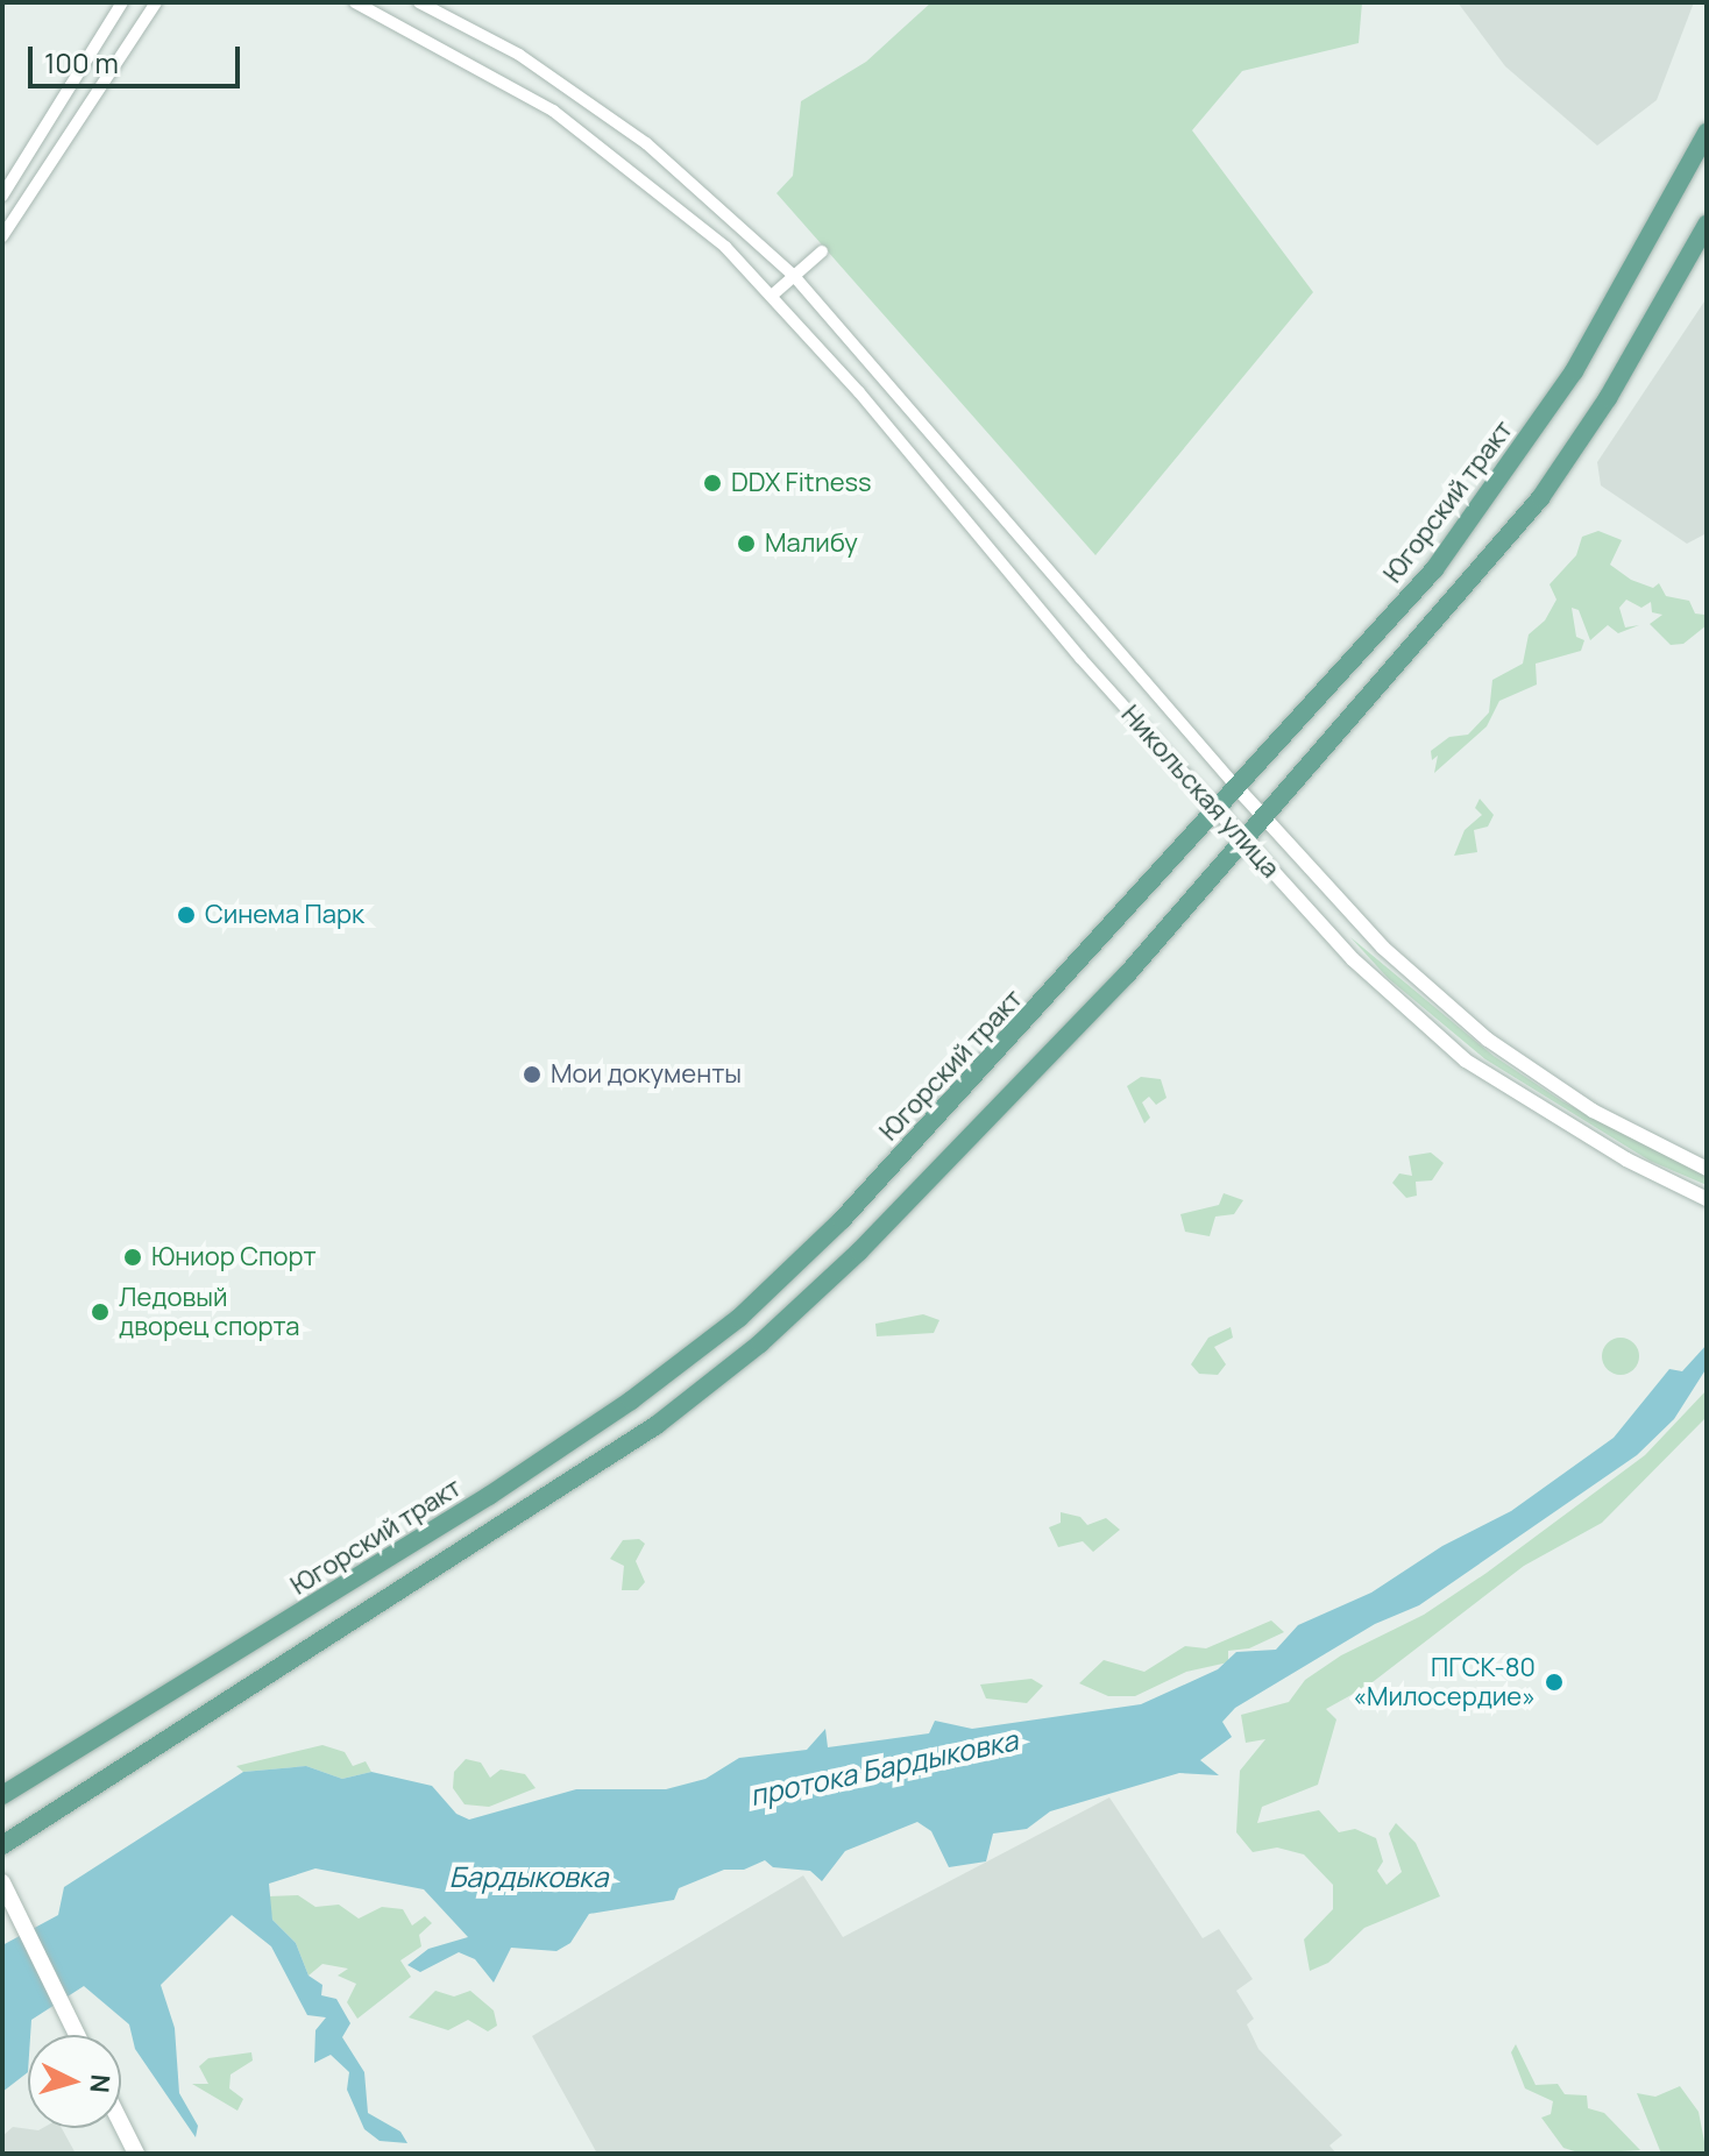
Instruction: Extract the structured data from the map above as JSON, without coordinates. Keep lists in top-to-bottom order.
{
  "streets": {
    "main road": ["Югорский тракт"],
    "street": ["Никольская улица"]
  },
  "crossings": [
    ["Югорский тракт", "Никольская улица"]
  ],
  "water": ["протока Бардыковка", "Бардыковка"],
  "places": [
    "DDX Fitness",
    "Малибу",
    "Синема Парк",
    "Мои документы",
    "Юниор Спорт",
    "Ледовый дворец спорта",
    "ПГСК-80 «Милосердие»"
  ],
  "scale_bar": "100 m",
  "north": "right"
}
